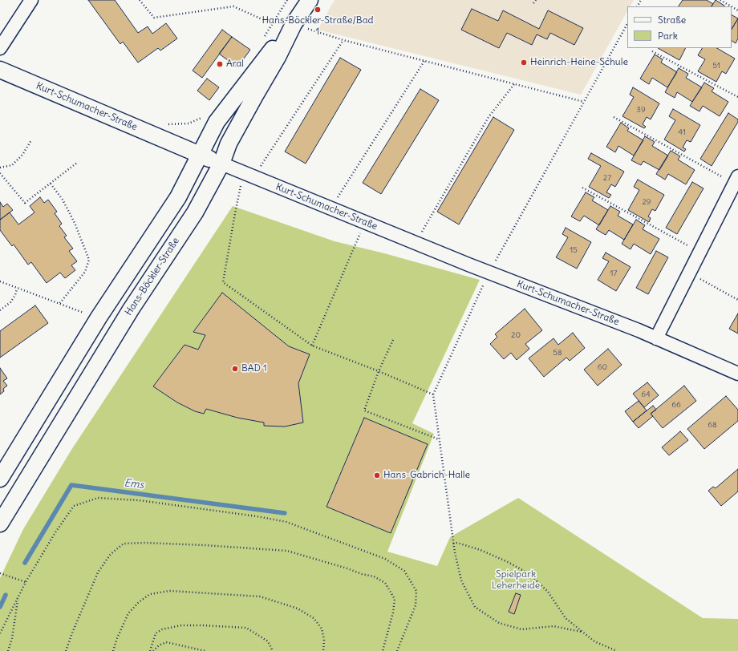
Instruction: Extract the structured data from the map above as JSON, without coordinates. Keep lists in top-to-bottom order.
{
  "streets": {
    "street": ["Kurt-Schumacher-Straße", "Hans-Böckler-Straße"]
  },
  "crossings": [
    ["Kurt-Schumacher-Straße", "Hans-Böckler-Straße"]
  ],
  "water": ["Ems"],
  "parks": ["Spielpark Leherheide"],
  "places": [
    "Hans-Böckler-Straße/Bad 1",
    "Heinrich-Heine-Schule",
    "Aral",
    "BAD 1",
    "Hans-Gabrich-Halle"
  ],
  "house_numbers": [
    "51",
    "39",
    "41",
    "27",
    "29",
    "15",
    "17",
    "20",
    "58",
    "60",
    "64",
    "66",
    "68"
  ],
  "legend": ["Straße", "Park"]
}
